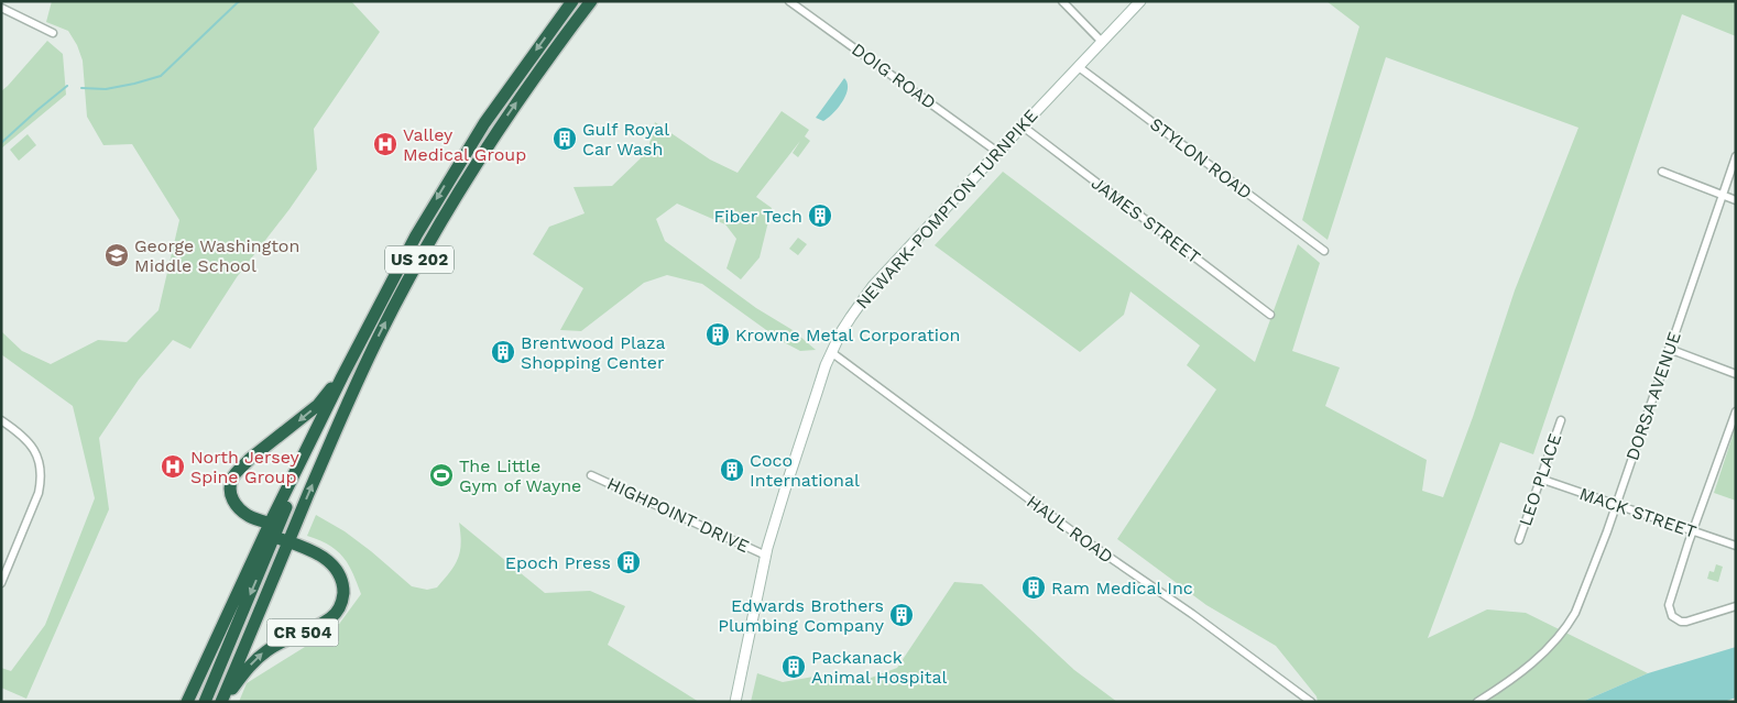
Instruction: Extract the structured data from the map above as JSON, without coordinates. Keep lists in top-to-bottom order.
{
  "streets": {
    "highway": ["US 202", "CR 504"],
    "main road": ["NEWARK-POMPTON TURNPIKE"],
    "street": [
      "DOIG ROAD",
      "STYLON ROAD",
      "JAMES STREET",
      "DORSA AVENUE",
      "LEO PLACE",
      "MACK STREET",
      "HIGHPOINT DRIVE",
      "HAUL ROAD"
    ]
  },
  "crossings": [
    ["DOIG ROAD", "NEWARK-POMPTON TURNPIKE"],
    ["STYLON ROAD", "NEWARK-POMPTON TURNPIKE"],
    ["NEWARK-POMPTON TURNPIKE", "JAMES STREET"],
    ["NEWARK-POMPTON TURNPIKE", "HIGHPOINT DRIVE"],
    ["NEWARK-POMPTON TURNPIKE", "HAUL ROAD"],
    ["US 202", "CR 504"],
    ["DORSA AVENUE", "MACK STREET"],
    ["LEO PLACE", "MACK STREET"]
  ],
  "places": {
    "building": [
      "Gulf Royal Car Wash",
      "Fiber Tech",
      "Krowne Metal Corporation",
      "Brentwood Plaza Shopping Center",
      "Coco International",
      "Epoch Press",
      "Ram Medical Inc",
      "Edwards Brothers Plumbing Company",
      "Packanack Animal Hospital"
    ],
    "hospital": ["Valley Medical Group", "North Jersey Spine Group"],
    "school or university": ["George Washington Middle School"],
    "sports": ["The Little Gym of Wayne"]
  }
}
